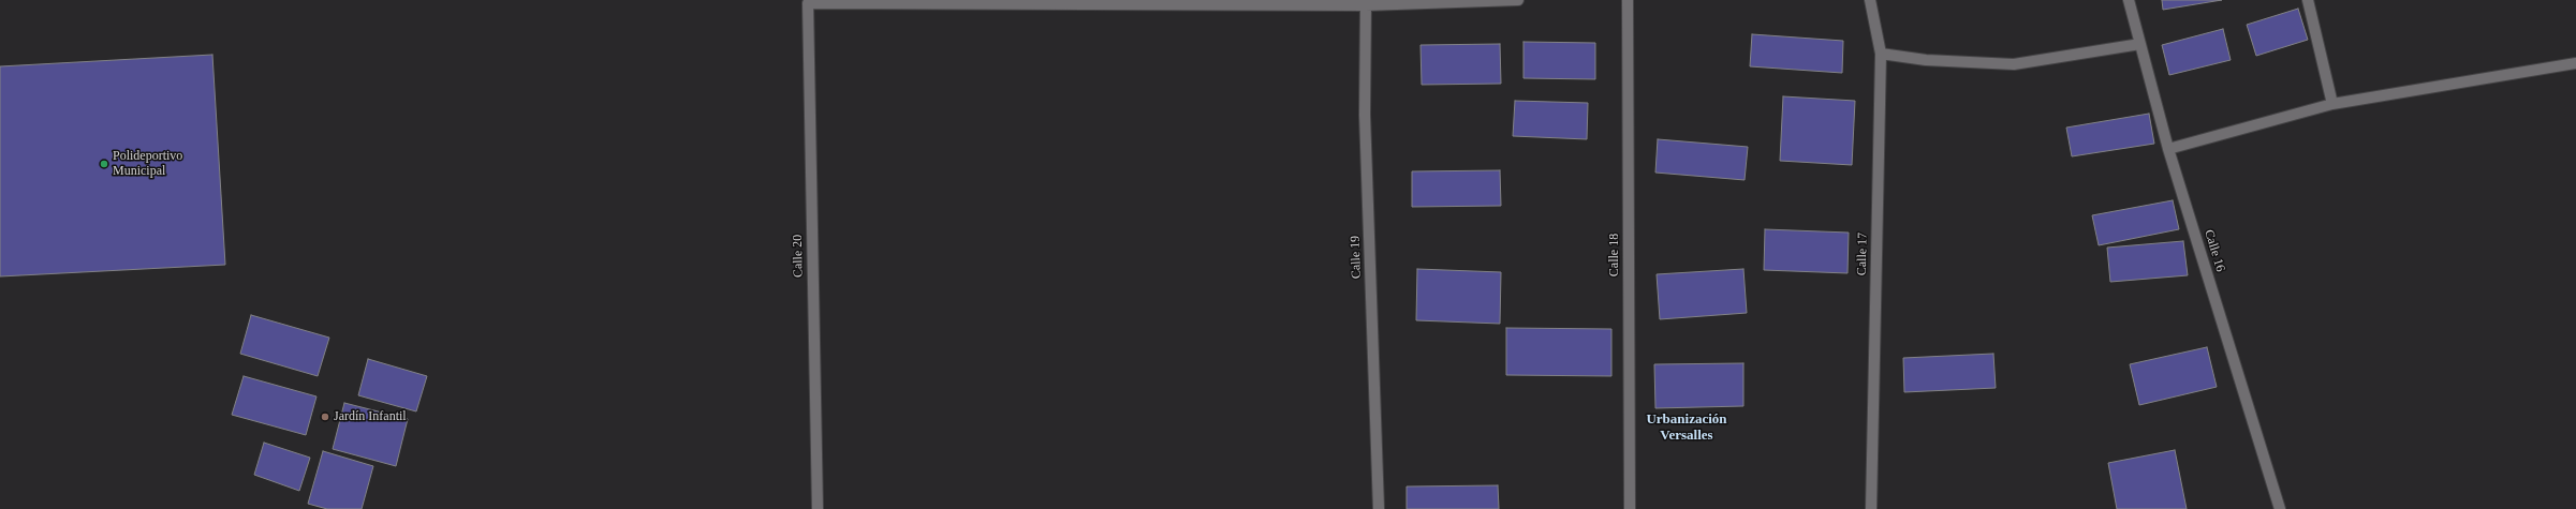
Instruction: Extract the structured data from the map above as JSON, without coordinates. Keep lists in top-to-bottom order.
{
  "streets": {
    "street": [
      "Calle 16",
      "Calle 17",
      "Calle 18",
      "Calle 20",
      "Calle 19"
    ]
  },
  "crossings": [
    ["Calle 20", "Calle 19"]
  ],
  "districts": ["Urbanización Versalles"],
  "places": ["Polideportivo Municipal", "Jardín Infantil"]
}
